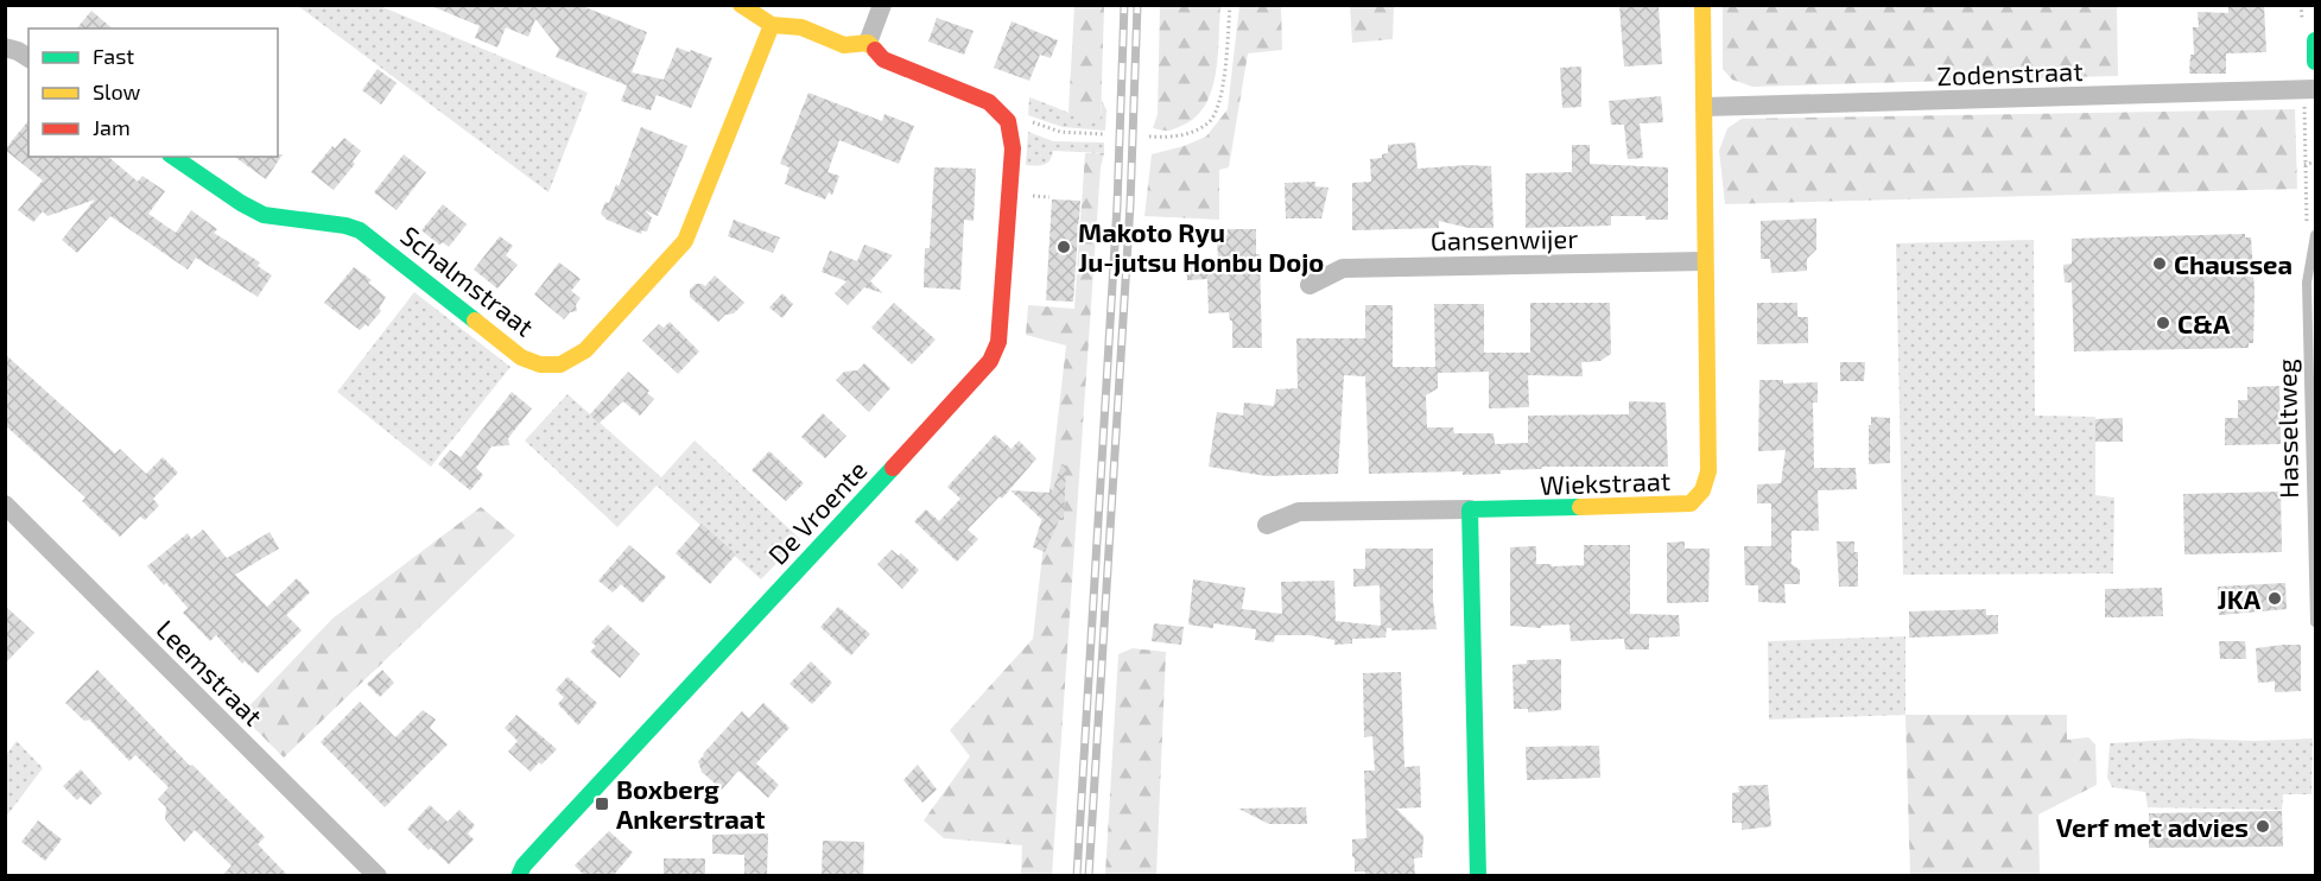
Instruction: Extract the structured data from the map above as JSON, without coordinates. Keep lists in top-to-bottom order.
{
  "streets": {
    "street": [
      "Zodenstraat",
      "Gansenwijer",
      "Schalmstraat",
      "Wiekstraat",
      "De Vroente",
      "Leemstraat"
    ],
    "lane": ["Hasseltweg"]
  },
  "crossings": [
    ["Zodenstraat", "Wiekstraat"],
    ["Gansenwijer", "Wiekstraat"]
  ],
  "places": {
    "other": [
      "Makoto Ryu Ju-jutsu Honbu Dojo",
      "Chaussea",
      "C&A",
      "JKA",
      "Verf met advies"
    ],
    "transit": ["Boxberg Ankerstraat"]
  },
  "legend": ["Fast", "Slow", "Jam"]
}
